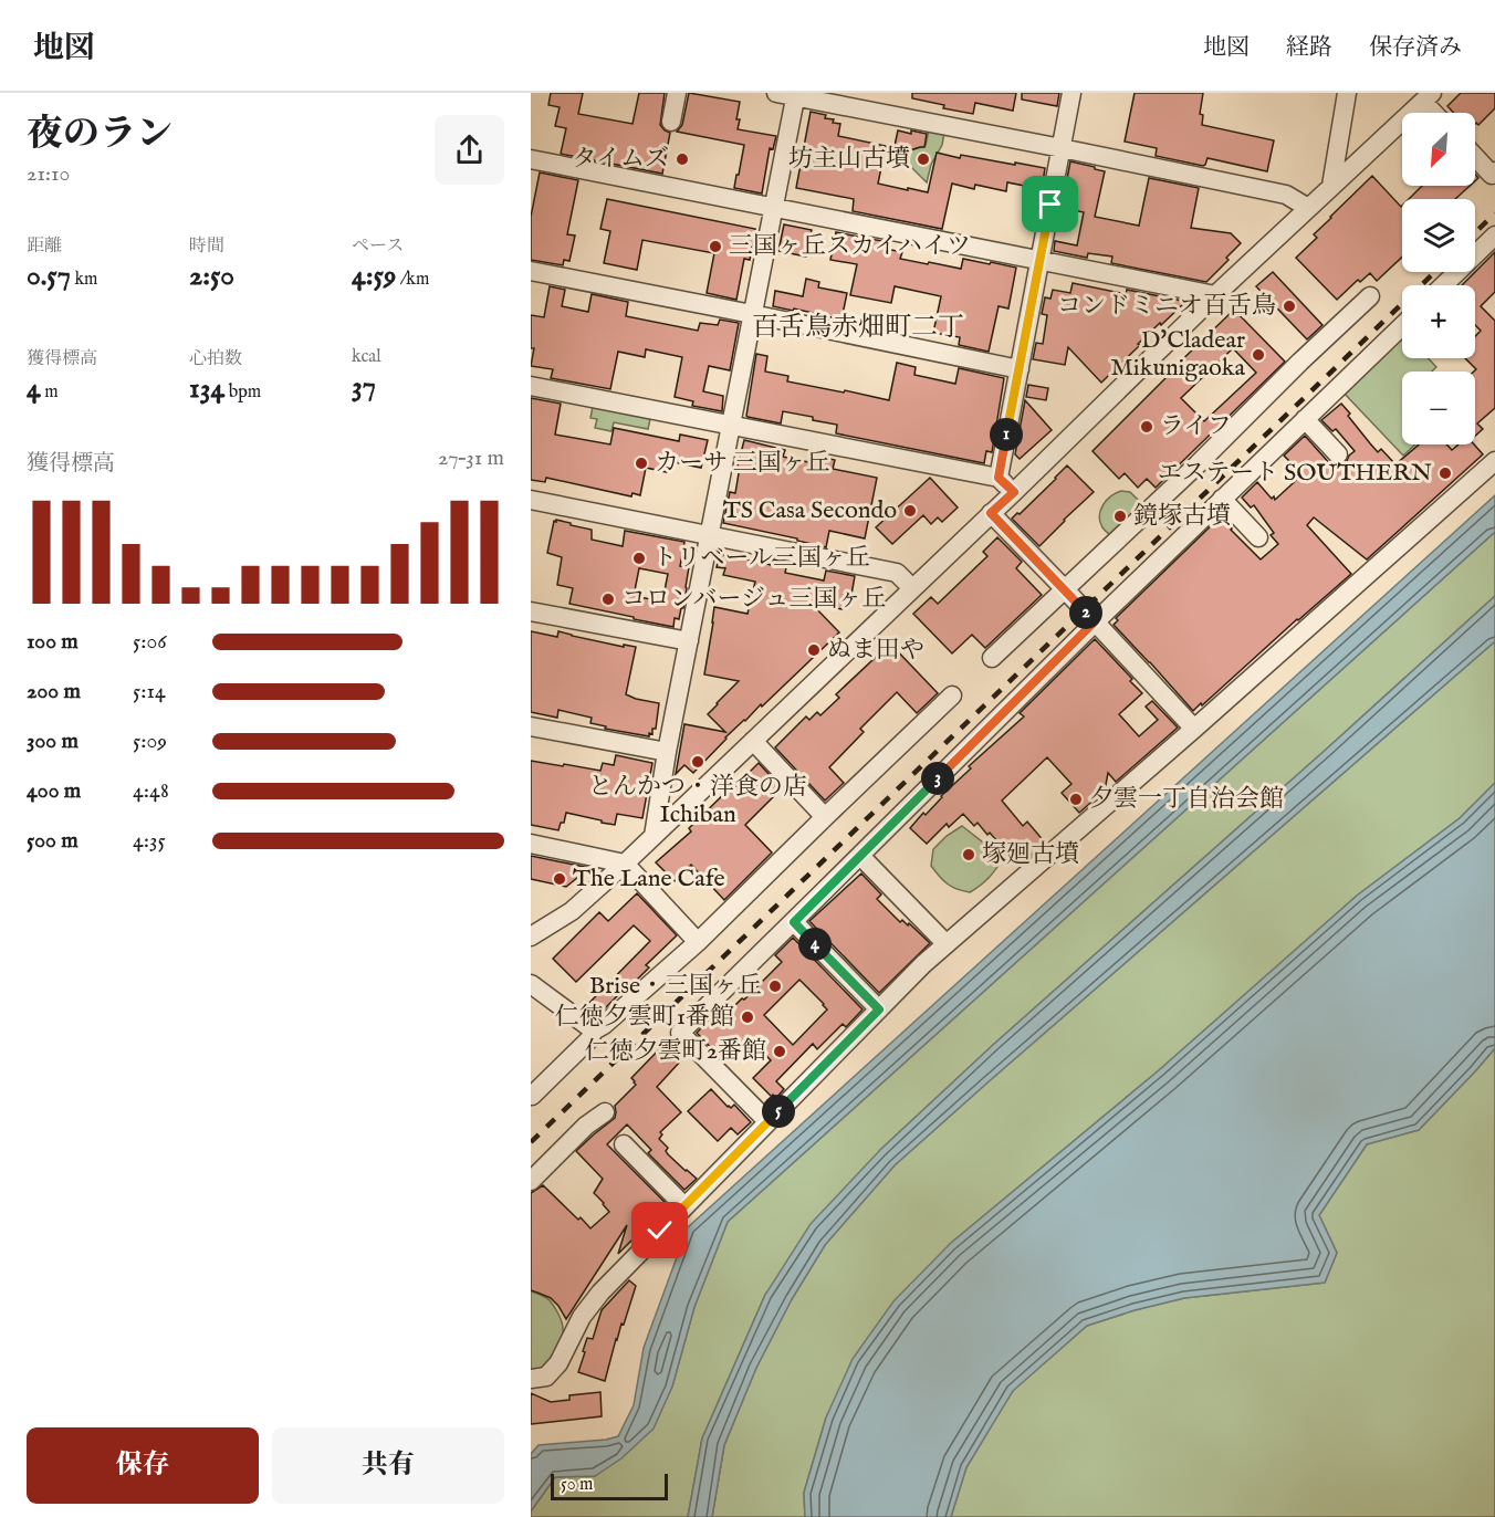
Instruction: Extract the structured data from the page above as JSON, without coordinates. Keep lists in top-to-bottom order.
{
  "districts": ["百舌鳥赤畑町二丁"],
  "places": [
    "タイムズ",
    "坊主山古墳",
    "三国ヶ丘スカイハイツ",
    "コンドミニオ百舌鳥",
    "D'Cladear Mikunigaoka",
    "ライフ",
    "カーサ 三国ヶ丘",
    "エステート SOUTHERN",
    "TS Casa Secondo",
    "鏡塚古墳",
    "トリベール三国ヶ丘",
    "コロンバージュ三国ヶ丘",
    "ぬま田や",
    "とんかつ・洋食の店 Ichiban",
    "夕雲一丁自治会館",
    "塚廻古墳",
    "The Lane Cafe",
    "Brise・三国ヶ丘",
    "仁徳夕雲町1番館",
    "仁徳夕雲町2番館"
  ],
  "scale_bar": "50 m",
  "north": "bottom left",
  "page": {
    "header": "地図",
    "nav": ["地図", "経路", "保存済み"],
    "heading": ["夜のラン", "21:10"],
    "map_buttons": ["+", "−"],
    "stats": [
      ["距離", "0.57 km"],
      ["時間", "2:50"],
      ["ペース", "4:59 /km"],
      ["獲得標高", "4 m"],
      ["心拍数", "134 bpm"],
      ["kcal", "37"]
    ],
    "pins": [
      "1",
      "2",
      "3",
      "4",
      "5"
    ],
    "chart": ["獲得標高", "27–31 m"],
    "list": [
      {
        "name": "100 m",
        "note": "5:06"
      },
      {
        "name": "200 m",
        "note": "5:14"
      },
      {
        "name": "300 m",
        "note": "5:09"
      },
      {
        "name": "400 m",
        "note": "4:48"
      },
      {
        "name": "500 m",
        "note": "4:35"
      }
    ],
    "buttons": ["保存", "共有"],
    "scale": "50 m"
  }
}
